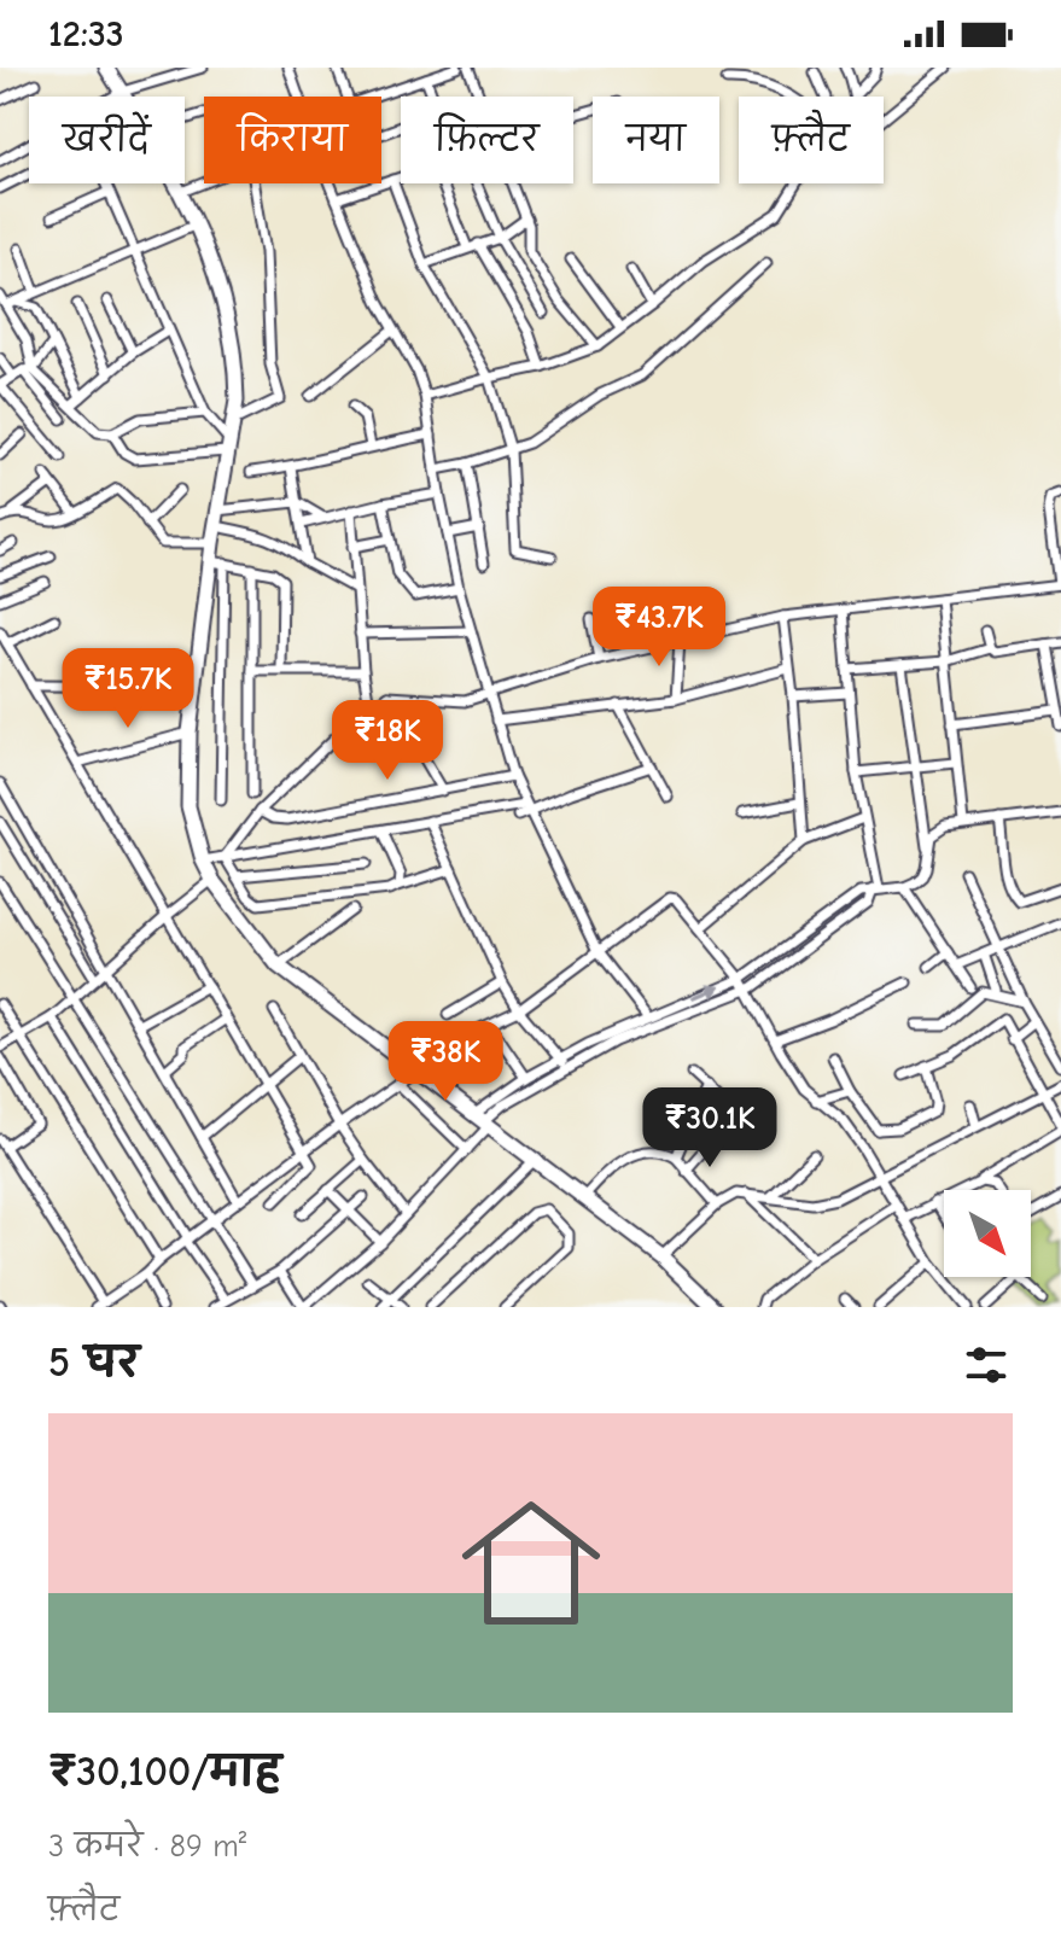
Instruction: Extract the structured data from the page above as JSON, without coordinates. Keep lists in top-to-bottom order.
{
  "north": "bottom right",
  "page": {
    "status": "12:33",
    "chip": [
      "खरीदें",
      "किराया",
      "फ़िल्टर",
      "नया",
      "फ़्लैट"
    ],
    "price": [
      "₹43.7K",
      "₹15.7K",
      "₹18K",
      "₹38K",
      "₹30.1K"
    ],
    "heading": "5 घर",
    "list": [
      {
        "name": "₹30,100/माह",
        "note": "3 कमरे · 89 m² · फ़्लैट"
      }
    ]
  }
}
